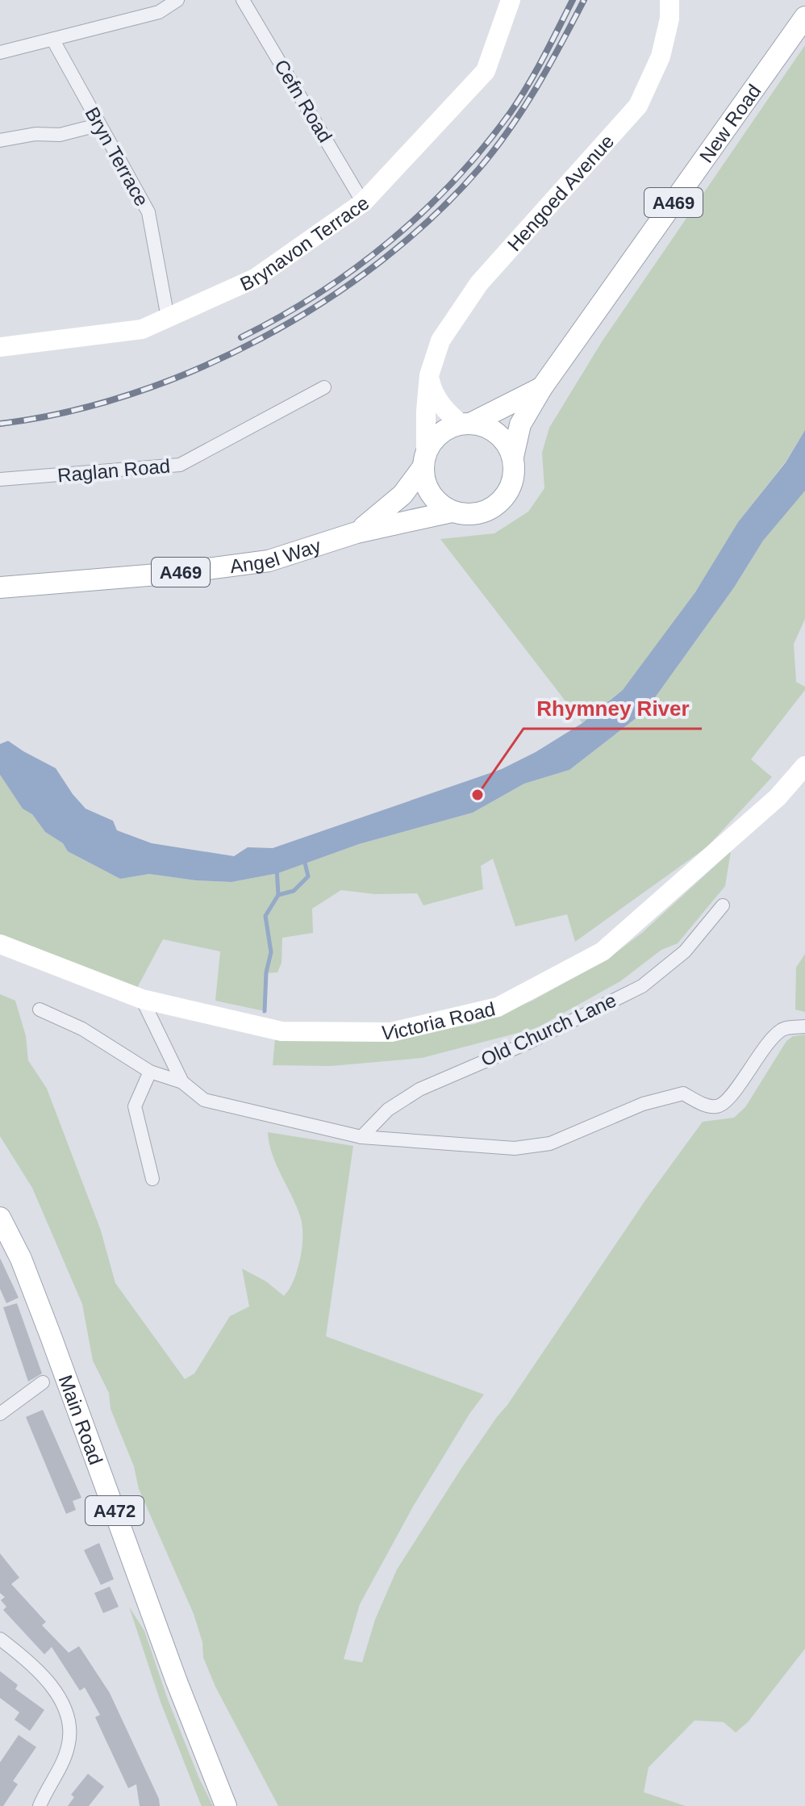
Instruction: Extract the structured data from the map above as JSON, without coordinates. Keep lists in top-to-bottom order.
{
  "streets": {
    "main road": [
      "New Road",
      "A469",
      "Angel Way",
      "Main Road",
      "A472"
    ],
    "street": [
      "Cefn Road",
      "Bryn Terrace",
      "Hengoed Avenue",
      "Brynavon Terrace",
      "Raglan Road",
      "Victoria Road",
      "Old Church Lane"
    ]
  },
  "crossings": [
    ["Cefn Road", "Brynavon Terrace"],
    ["New Road", "Hengoed Avenue"],
    ["New Road", "Angel Way"],
    ["Bryn Terrace", "Brynavon Terrace"],
    ["Hengoed Avenue", "Angel Way"]
  ],
  "places": ["Rhymney River"]
}
